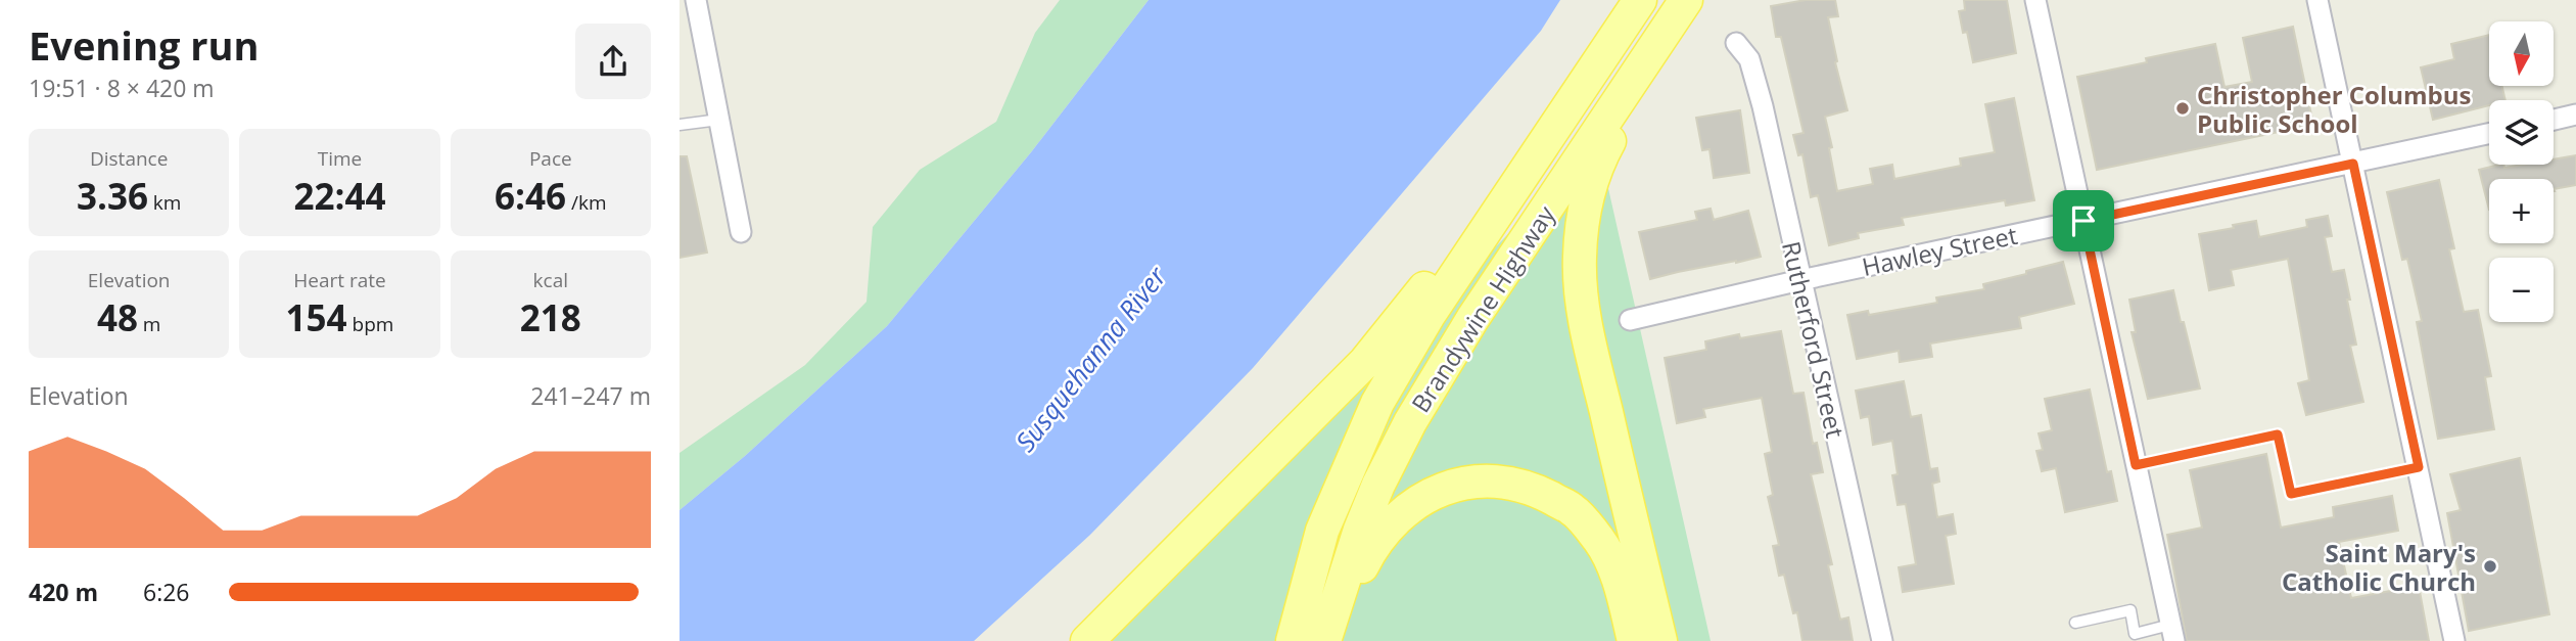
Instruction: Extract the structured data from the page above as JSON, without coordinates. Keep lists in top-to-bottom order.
{
  "streets": {
    "main road": ["Brandywine Highway"],
    "street": ["Hawley Street", "Rutherford Street"]
  },
  "crossings": [
    ["Hawley Street", "Rutherford Street"]
  ],
  "water": ["Susquehanna River"],
  "places": ["Christopher Columbus Public School", "Saint Mary's Catholic Church"],
  "north": "bottom",
  "page": {
    "heading": ["Evening run", "19:51 · 8 × 420 m"],
    "map_buttons": ["+", "−"],
    "stats": [
      ["Distance", "3.36 km"],
      ["Time", "22:44"],
      ["Pace", "6:46 /km"],
      ["Elevation", "48 m"],
      ["Heart rate", "154 bpm"],
      ["kcal", "218"]
    ],
    "chart": ["Elevation", "241–247 m"],
    "list": [
      {
        "name": "420 m",
        "note": "6:26"
      }
    ]
  }
}
